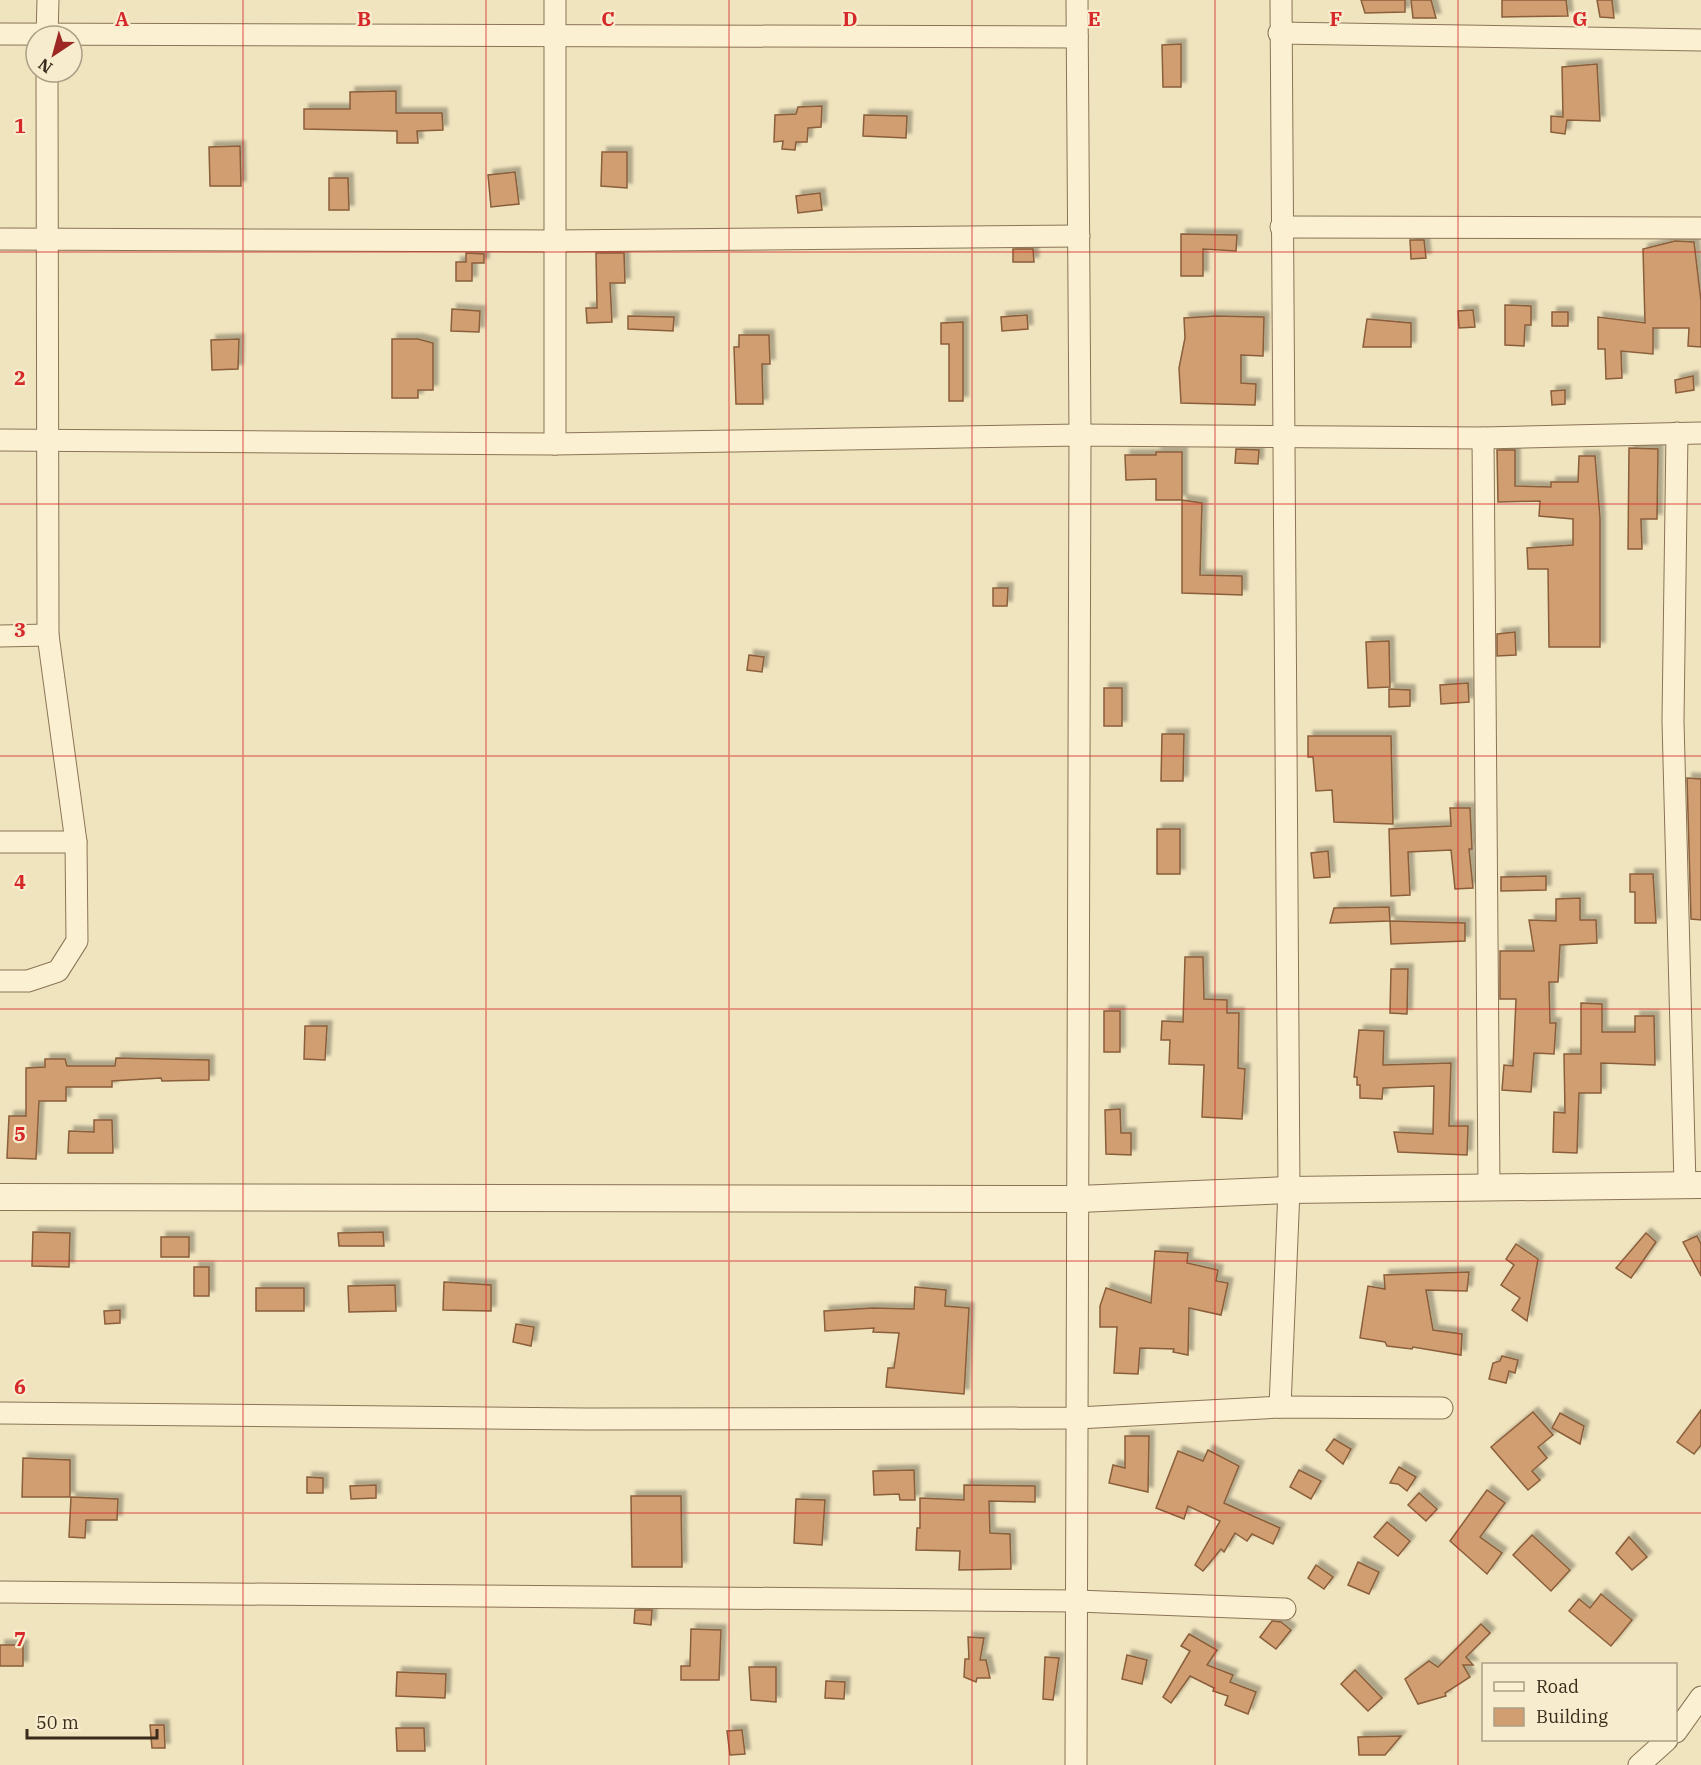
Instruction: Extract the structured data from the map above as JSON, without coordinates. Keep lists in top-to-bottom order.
{
  "legend": ["Road", "Building"],
  "scale_bar": "50 m",
  "north": "bottom left",
  "grid": {
    "columns": [
      "A",
      "B",
      "C",
      "D",
      "E",
      "F",
      "G"
    ],
    "rows": [
      "1",
      "2",
      "3",
      "4",
      "5",
      "6",
      "7"
    ]
  }
}
